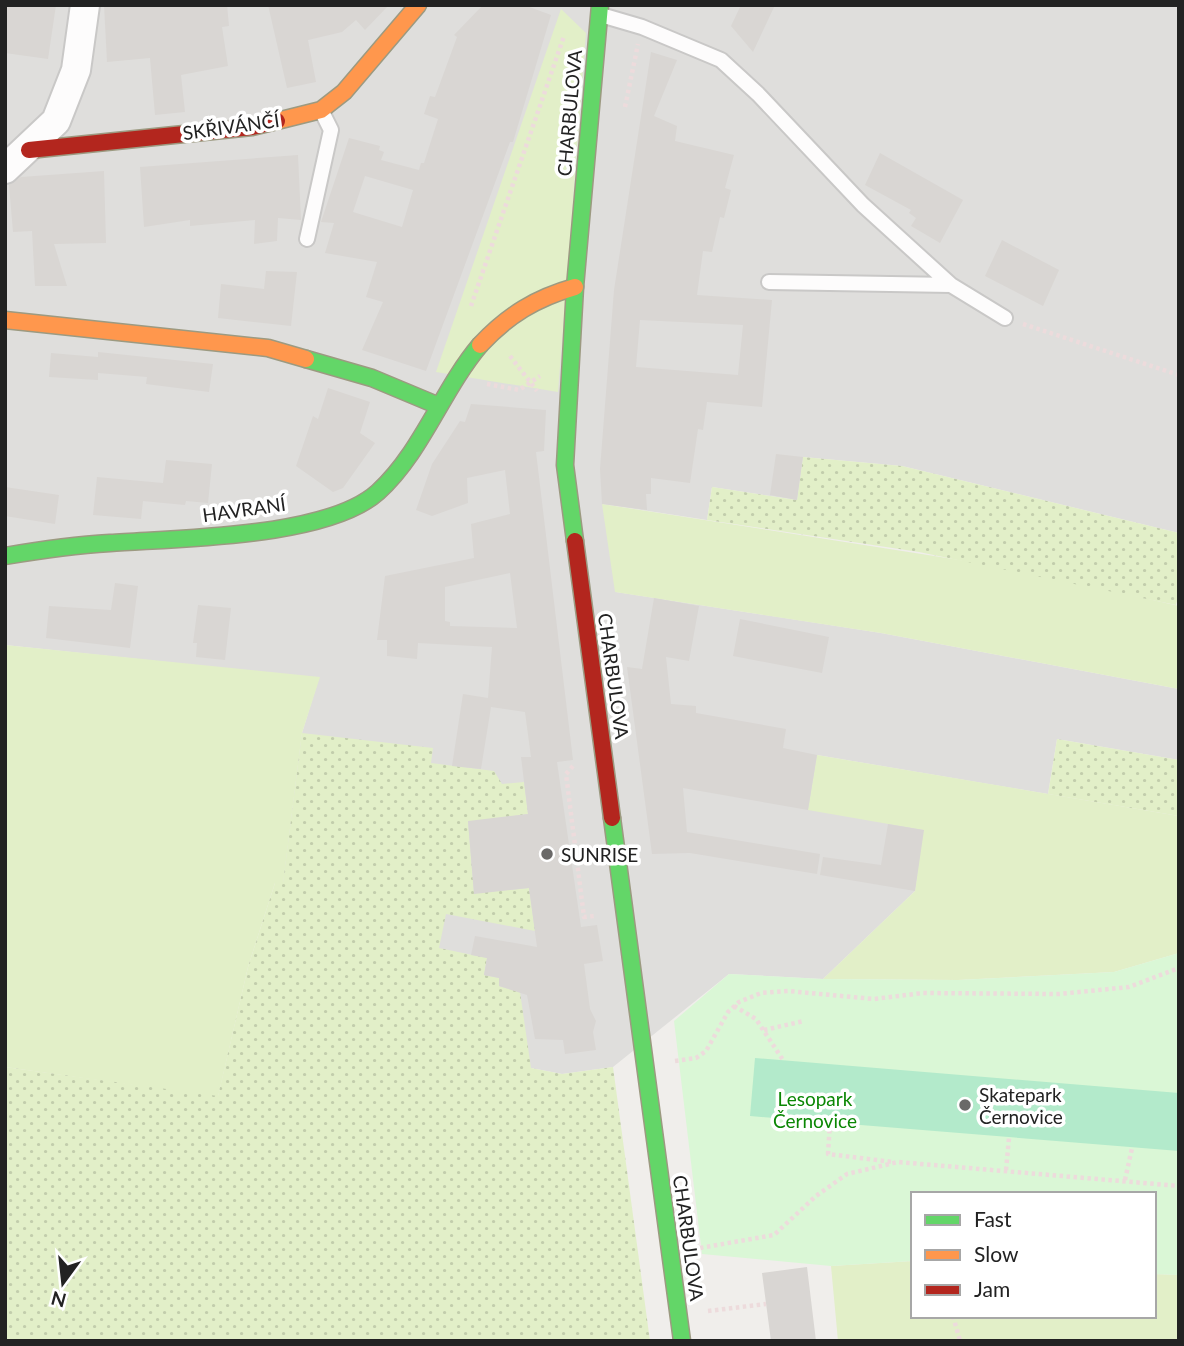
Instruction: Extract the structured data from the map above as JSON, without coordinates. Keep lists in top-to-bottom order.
{
  "streets": {
    "street": ["CHARBULOVA", "SKŘIVÁNČÍ", "HAVRANÍ"]
  },
  "crossings": [
    ["CHARBULOVA", "HAVRANÍ"]
  ],
  "parks": ["Lesopark Černovice"],
  "places": ["SUNRISE", "Skatepark Černovice"],
  "legend": ["Fast", "Slow", "Jam"],
  "north": "bottom"
}
